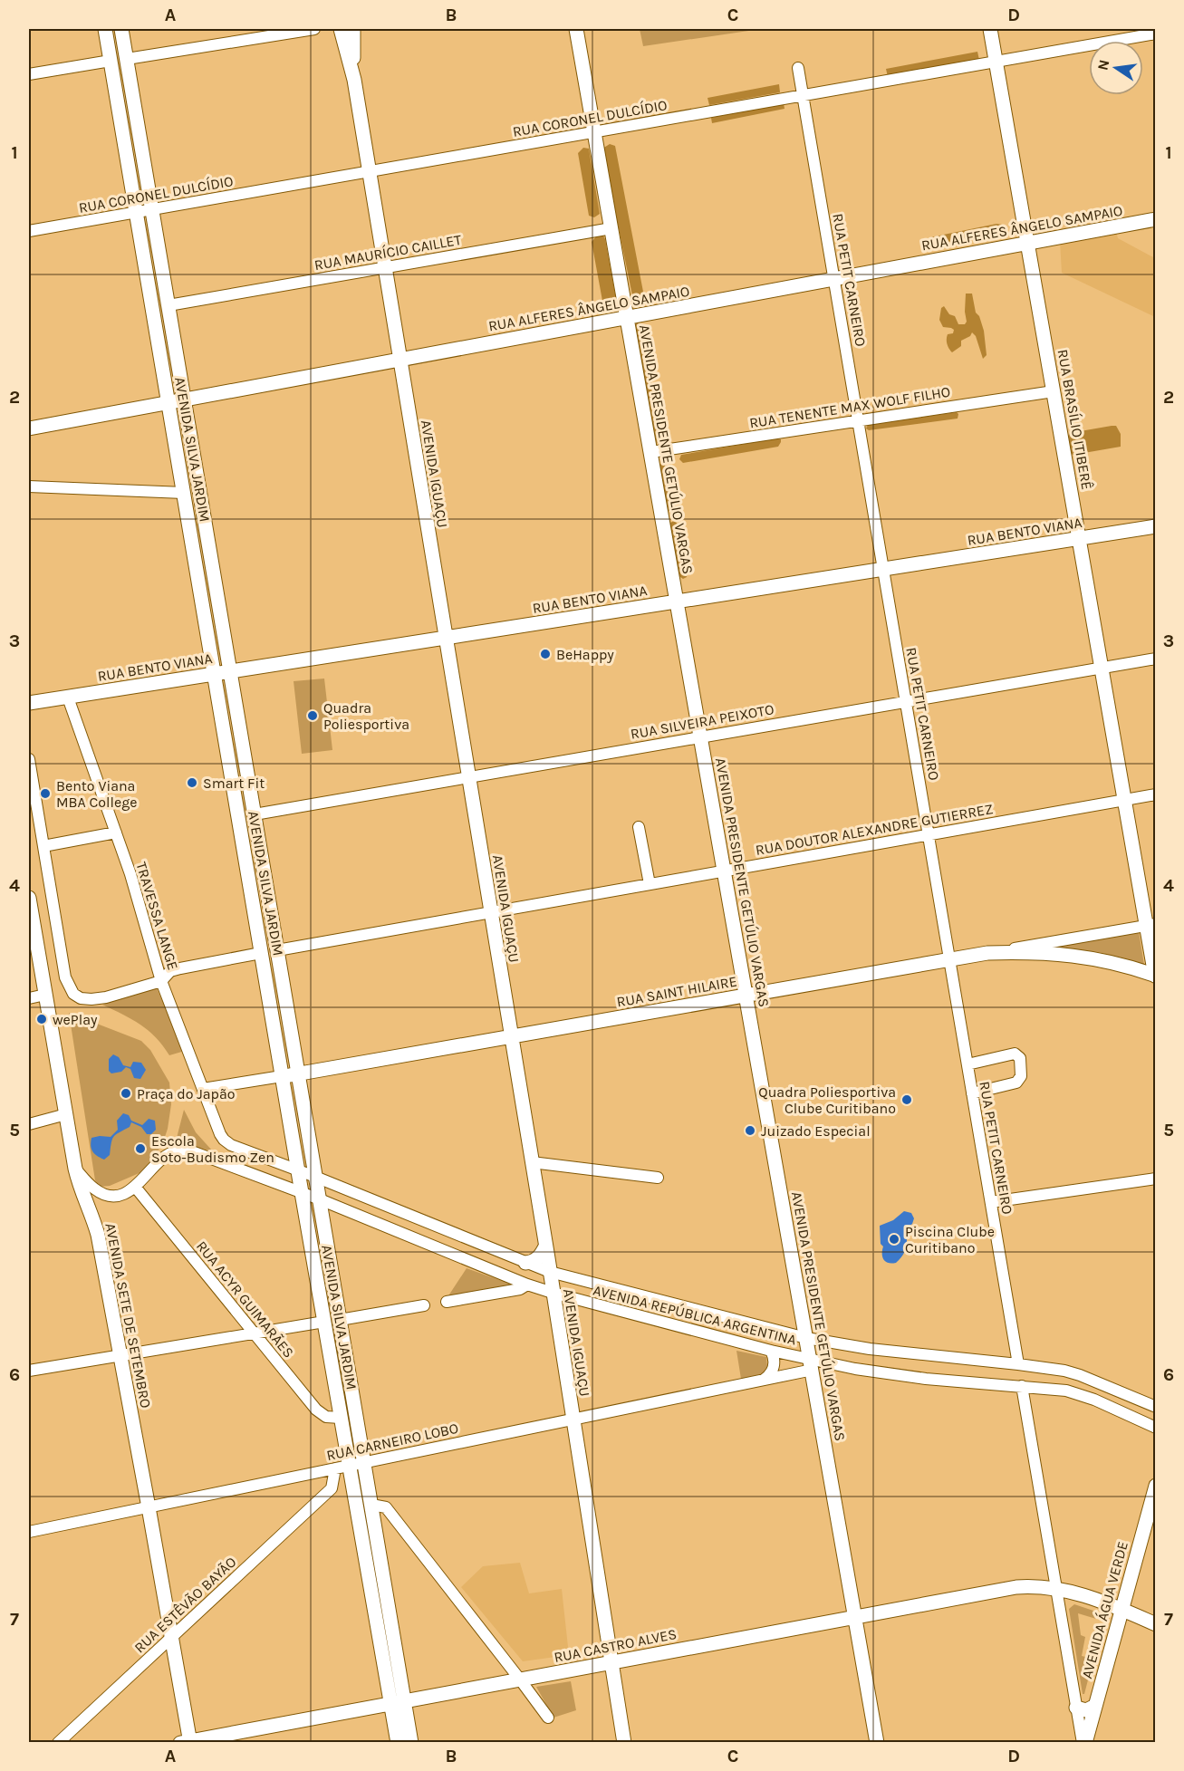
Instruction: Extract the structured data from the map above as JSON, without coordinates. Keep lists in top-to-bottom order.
{
  "streets": {
    "main road": [
      "RUA ALFERES ÂNGELO SAMPAIO",
      "RUA BRASÍLIO ITIBERÊ",
      "AVENIDA SILVA JARDIM",
      "AVENIDA PRESIDENTE GETÚLIO VARGAS",
      "AVENIDA IGUAÇU",
      "RUA BENTO VIANA",
      "RUA SAINT HILAIRE",
      "AVENIDA SETE DE SETEMBRO",
      "AVENIDA ÁGUA VERDE",
      "RUA CASTRO ALVES"
    ],
    "street": [
      "RUA CORONEL DULCÍDIO",
      "RUA MAURÍCIO CAILLET",
      "RUA PETIT CARNEIRO",
      "RUA TENENTE MAX WOLF FILHO",
      "RUA SILVEIRA PEIXOTO",
      "RUA DOUTOR ALEXANDRE GUTIERREZ",
      "TRAVESSA LANGE",
      "RUA ACYR GUIMARÃES",
      "AVENIDA REPÚBLICA ARGENTINA",
      "RUA CARNEIRO LOBO",
      "RUA ESTÊVÃO BAYÃO"
    ]
  },
  "crossings": [
    ["RUA CORONEL DULCÍDIO", "RUA PETIT CARNEIRO"],
    ["RUA CORONEL DULCÍDIO", "RUA BRASÍLIO ITIBERÊ"],
    ["RUA CORONEL DULCÍDIO", "AVENIDA SILVA JARDIM"],
    ["RUA CORONEL DULCÍDIO", "AVENIDA PRESIDENTE GETÚLIO VARGAS"],
    ["RUA CORONEL DULCÍDIO", "AVENIDA IGUAÇU"],
    ["RUA ALFERES ÂNGELO SAMPAIO", "RUA PETIT CARNEIRO"],
    ["RUA ALFERES ÂNGELO SAMPAIO", "RUA BRASÍLIO ITIBERÊ"],
    ["RUA ALFERES ÂNGELO SAMPAIO", "AVENIDA SILVA JARDIM"],
    ["RUA ALFERES ÂNGELO SAMPAIO", "AVENIDA PRESIDENTE GETÚLIO VARGAS"],
    ["RUA ALFERES ÂNGELO SAMPAIO", "AVENIDA IGUAÇU"],
    ["RUA MAURÍCIO CAILLET", "AVENIDA SILVA JARDIM"],
    ["RUA MAURÍCIO CAILLET", "AVENIDA PRESIDENTE GETÚLIO VARGAS"],
    ["RUA MAURÍCIO CAILLET", "AVENIDA IGUAÇU"],
    ["RUA PETIT CARNEIRO", "RUA TENENTE MAX WOLF FILHO"],
    ["RUA PETIT CARNEIRO", "RUA BENTO VIANA"],
    ["RUA PETIT CARNEIRO", "RUA SILVEIRA PEIXOTO"],
    ["RUA PETIT CARNEIRO", "RUA DOUTOR ALEXANDRE GUTIERREZ"],
    ["RUA PETIT CARNEIRO", "RUA SAINT HILAIRE"],
    ["RUA PETIT CARNEIRO", "AVENIDA REPÚBLICA ARGENTINA"],
    ["RUA TENENTE MAX WOLF FILHO", "RUA BRASÍLIO ITIBERÊ"],
    ["RUA TENENTE MAX WOLF FILHO", "AVENIDA PRESIDENTE GETÚLIO VARGAS"],
    ["RUA BRASÍLIO ITIBERÊ", "RUA BENTO VIANA"],
    ["RUA BRASÍLIO ITIBERÊ", "RUA SILVEIRA PEIXOTO"],
    ["RUA BRASÍLIO ITIBERÊ", "RUA DOUTOR ALEXANDRE GUTIERREZ"],
    ["RUA BRASÍLIO ITIBERÊ", "RUA SAINT HILAIRE"],
    ["AVENIDA SILVA JARDIM", "RUA BENTO VIANA"],
    ["AVENIDA SILVA JARDIM", "RUA SILVEIRA PEIXOTO"],
    ["AVENIDA SILVA JARDIM", "RUA DOUTOR ALEXANDRE GUTIERREZ"],
    ["AVENIDA SILVA JARDIM", "RUA SAINT HILAIRE"],
    ["AVENIDA SILVA JARDIM", "RUA ACYR GUIMARÃES"],
    ["AVENIDA SILVA JARDIM", "AVENIDA REPÚBLICA ARGENTINA"],
    ["AVENIDA SILVA JARDIM", "RUA CARNEIRO LOBO"],
    ["AVENIDA SILVA JARDIM", "RUA CASTRO ALVES"],
    ["AVENIDA PRESIDENTE GETÚLIO VARGAS", "RUA BENTO VIANA"],
    ["AVENIDA PRESIDENTE GETÚLIO VARGAS", "RUA SILVEIRA PEIXOTO"],
    ["AVENIDA PRESIDENTE GETÚLIO VARGAS", "RUA DOUTOR ALEXANDRE GUTIERREZ"],
    ["AVENIDA PRESIDENTE GETÚLIO VARGAS", "RUA SAINT HILAIRE"],
    ["AVENIDA PRESIDENTE GETÚLIO VARGAS", "AVENIDA REPÚBLICA ARGENTINA"],
    ["AVENIDA PRESIDENTE GETÚLIO VARGAS", "RUA CARNEIRO LOBO"],
    ["AVENIDA PRESIDENTE GETÚLIO VARGAS", "RUA CASTRO ALVES"],
    ["AVENIDA IGUAÇU", "RUA BENTO VIANA"],
    ["AVENIDA IGUAÇU", "RUA SILVEIRA PEIXOTO"],
    ["AVENIDA IGUAÇU", "RUA DOUTOR ALEXANDRE GUTIERREZ"],
    ["AVENIDA IGUAÇU", "RUA SAINT HILAIRE"],
    ["AVENIDA IGUAÇU", "AVENIDA REPÚBLICA ARGENTINA"],
    ["AVENIDA IGUAÇU", "RUA CARNEIRO LOBO"],
    ["AVENIDA IGUAÇU", "RUA CASTRO ALVES"],
    ["RUA BENTO VIANA", "TRAVESSA LANGE"],
    ["TRAVESSA LANGE", "RUA SAINT HILAIRE"],
    ["TRAVESSA LANGE", "AVENIDA REPÚBLICA ARGENTINA"],
    ["RUA ACYR GUIMARÃES", "AVENIDA REPÚBLICA ARGENTINA"],
    ["AVENIDA REPÚBLICA ARGENTINA", "RUA CARNEIRO LOBO"],
    ["AVENIDA SETE DE SETEMBRO", "RUA CARNEIRO LOBO"],
    ["AVENIDA SETE DE SETEMBRO", "RUA ESTÊVÃO BAYÃO"],
    ["AVENIDA SETE DE SETEMBRO", "RUA CASTRO ALVES"],
    ["AVENIDA ÁGUA VERDE", "RUA CASTRO ALVES"]
  ],
  "places": [
    "BeHappy",
    "Quadra Poliesportiva",
    "Smart Fit",
    "Bento Viana MBA College",
    "wePlay",
    "Praça do Japão",
    "Quadra Poliesportiva Clube Curitibano",
    "Juizado Especial",
    "Escola Soto-Budismo Zen",
    "Piscina Clube Curitibano"
  ],
  "north": "left",
  "grid": {
    "columns": [
      "A",
      "B",
      "C",
      "D"
    ],
    "rows": [
      "1",
      "2",
      "3",
      "4",
      "5",
      "6",
      "7"
    ]
  }
}
